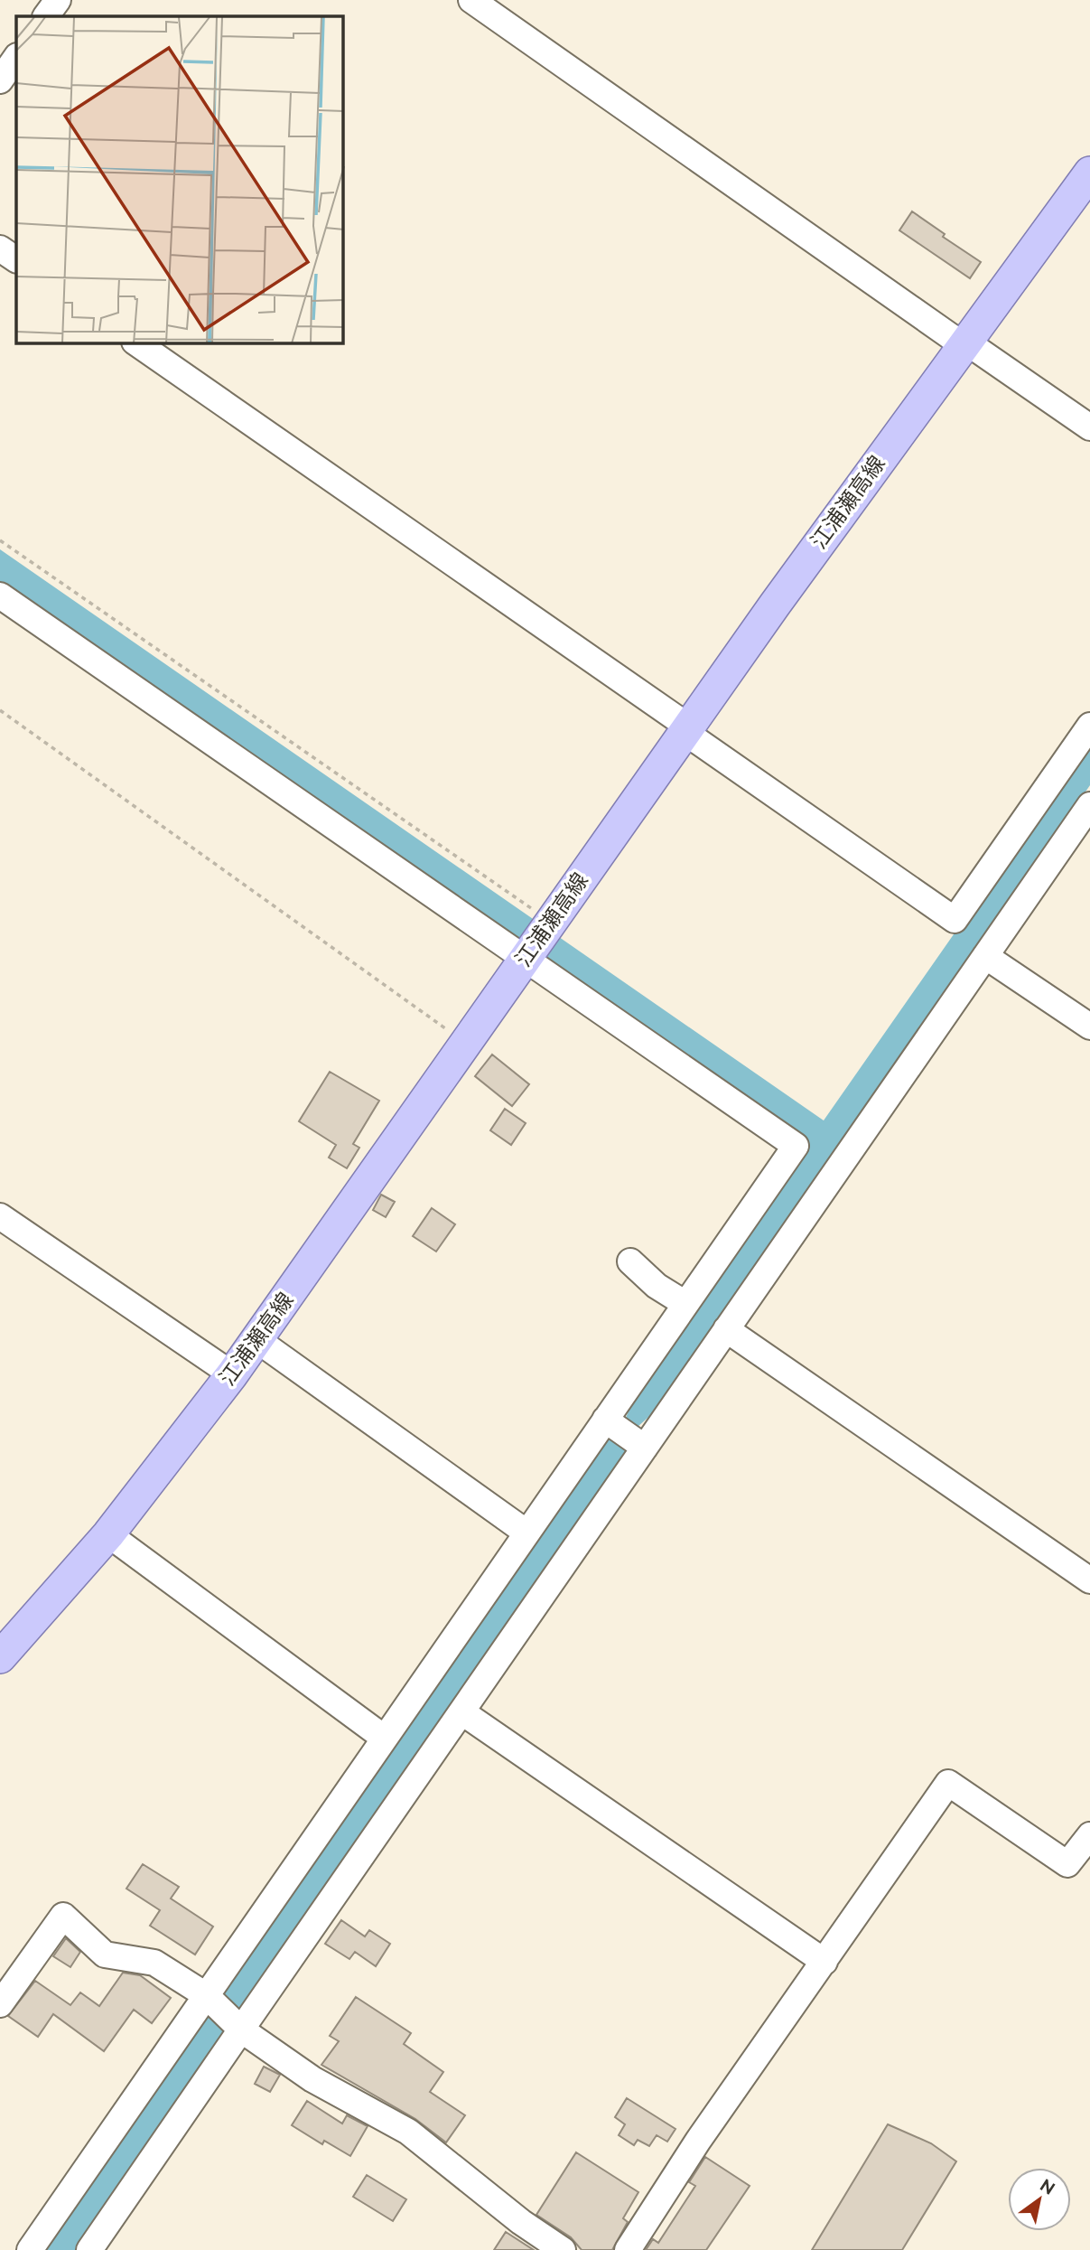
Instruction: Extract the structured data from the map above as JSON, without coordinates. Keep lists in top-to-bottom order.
{
  "streets": {
    "main road": ["江浦瀬高線"]
  },
  "north": "top right"
}
